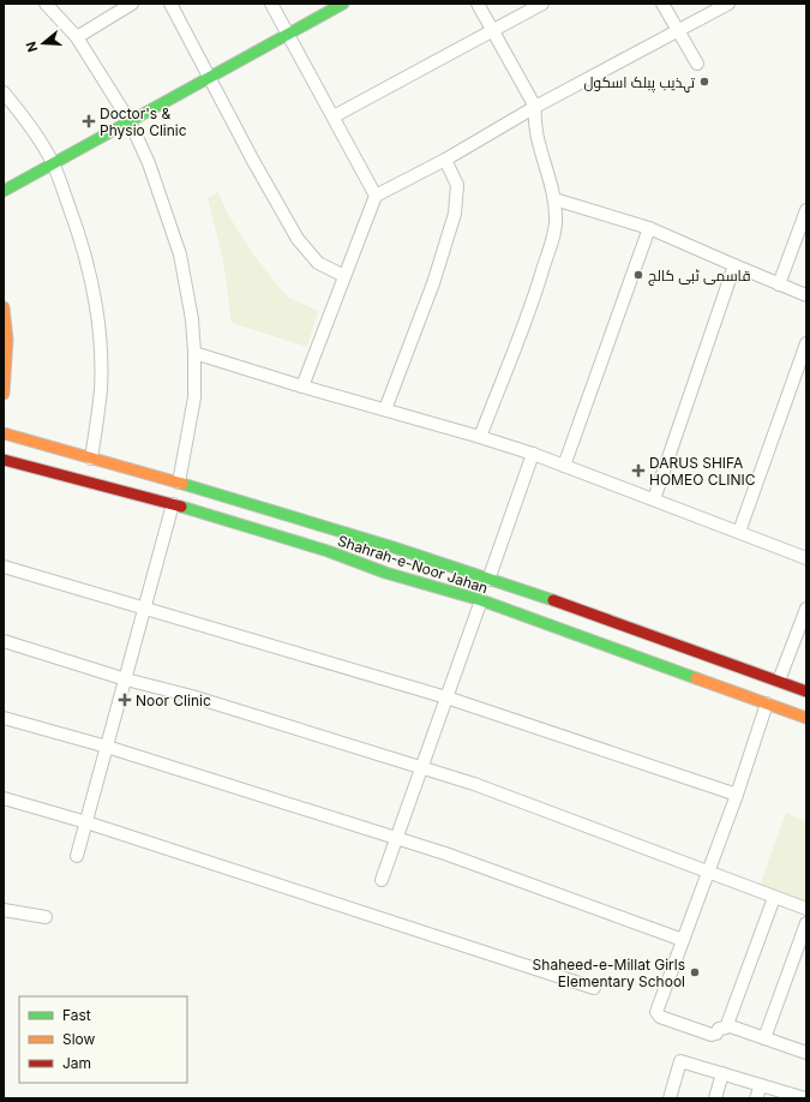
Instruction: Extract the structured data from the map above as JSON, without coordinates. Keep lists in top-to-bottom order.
{
  "streets": {
    "main road": ["Shahrah-e-Noor Jahan"]
  },
  "places": {
    "other": ["تہذیب پبلک اسکول", "قاسمی ٹبی کالج", "Shaheed-e-Millat Girls Elementary School"],
    "health": ["Doctor's & Physio Clinic", "DARUS SHIFA HOMEO CLINIC", "Noor Clinic"]
  },
  "legend": ["Fast", "Slow", "Jam"],
  "north": "left"
}
